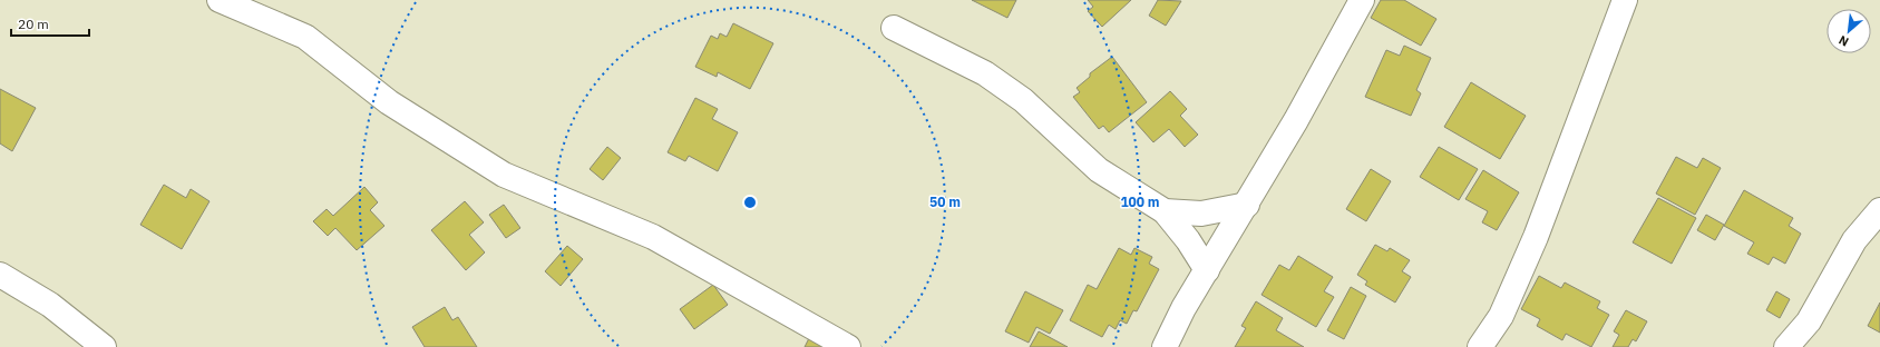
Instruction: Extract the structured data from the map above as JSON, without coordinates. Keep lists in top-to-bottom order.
{
  "scale_bar": "20 m",
  "north": "bottom left",
  "rings": ["50 m", "100 m"]
}
